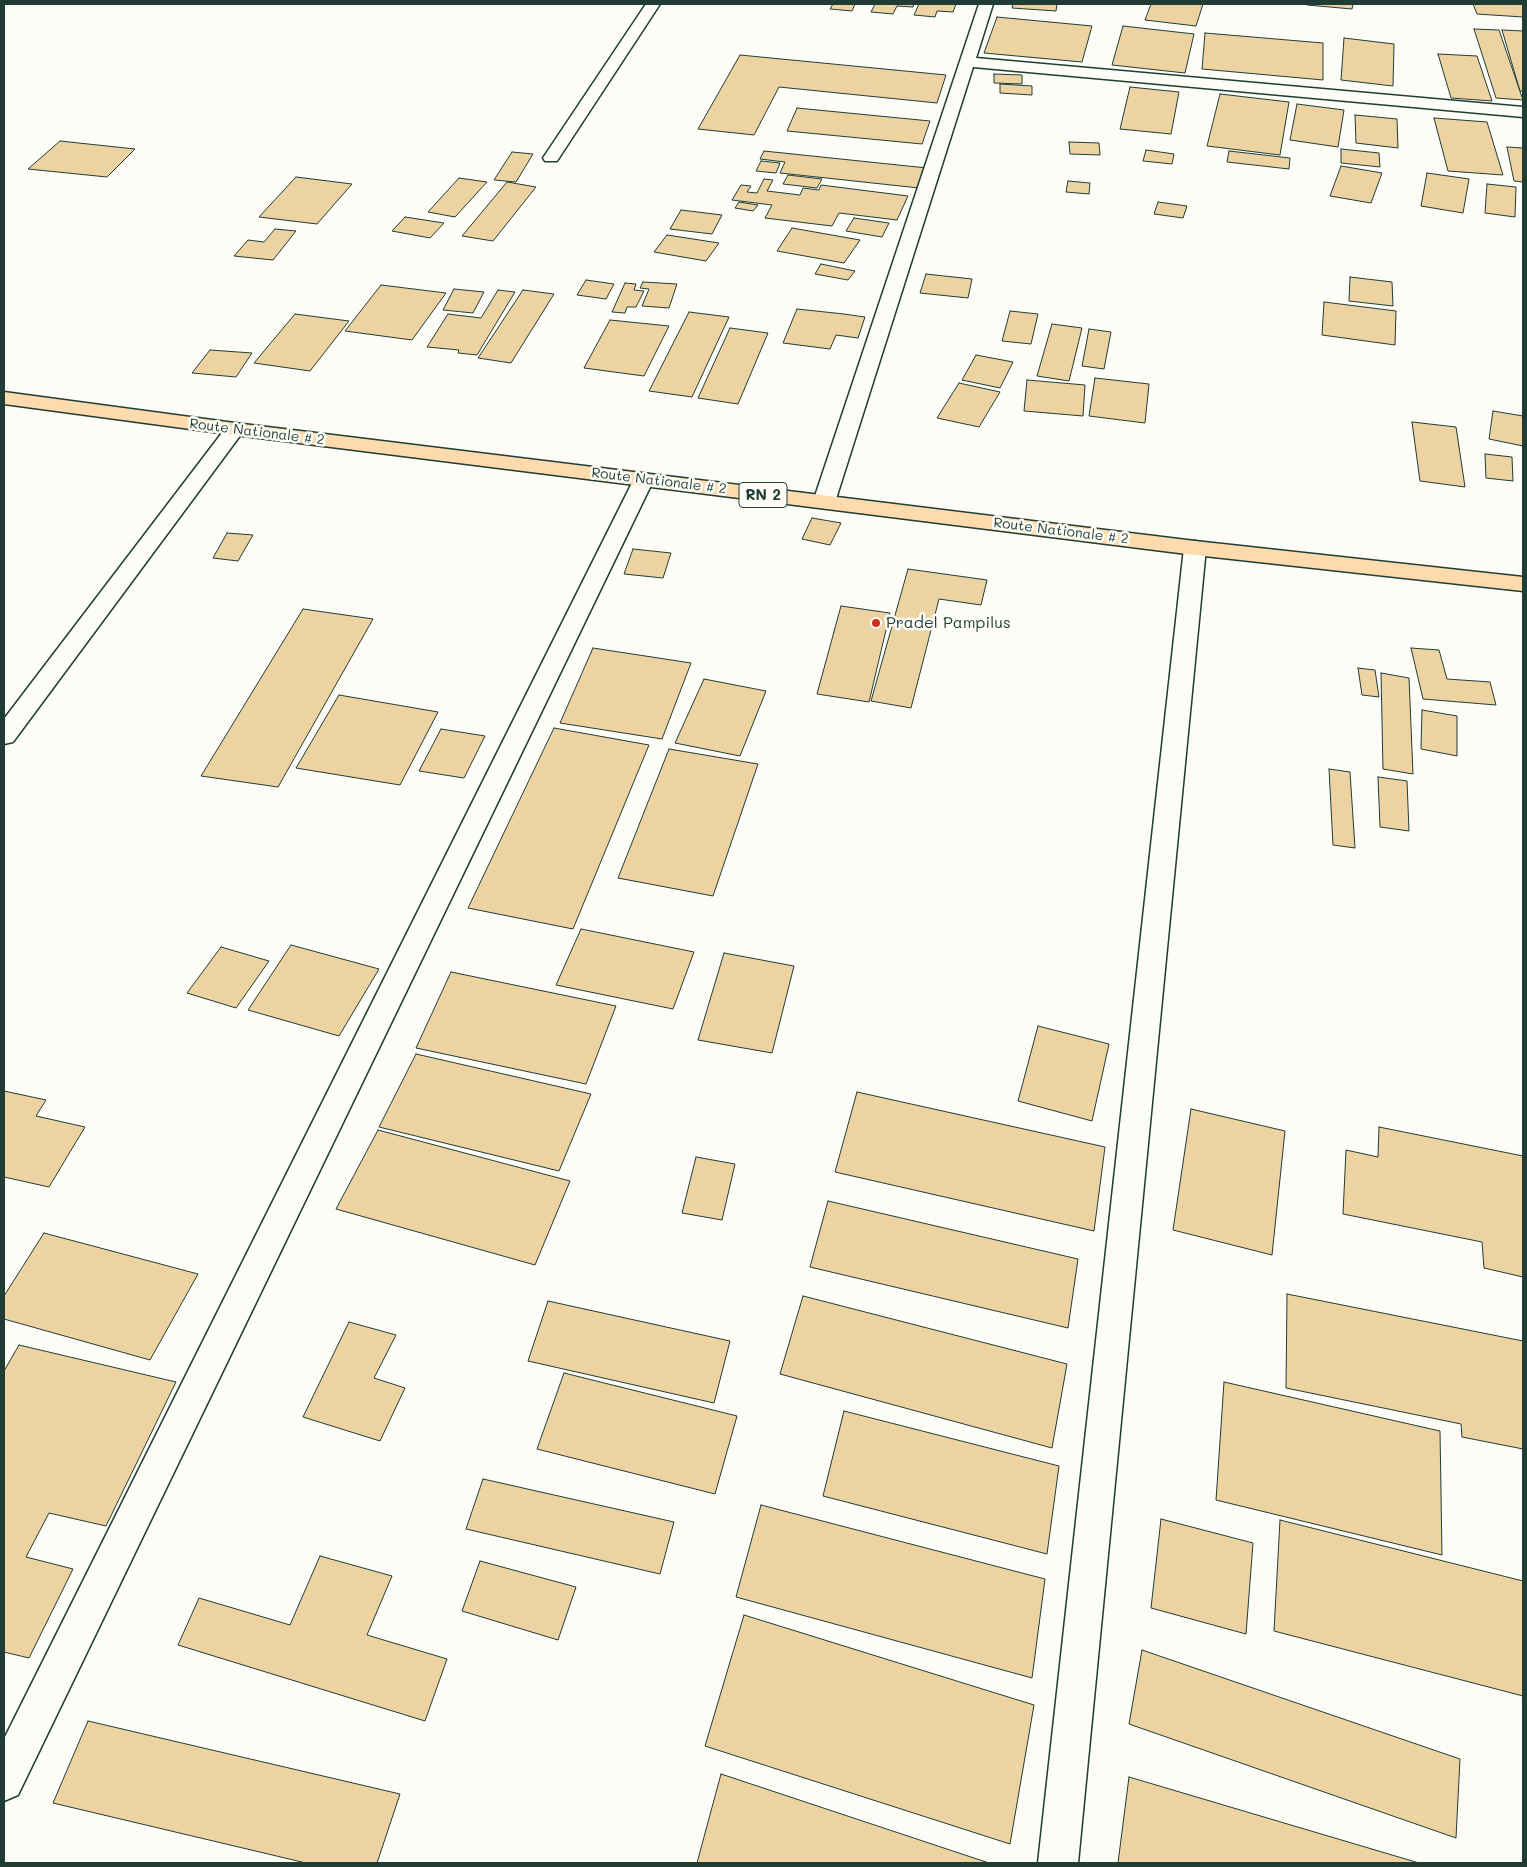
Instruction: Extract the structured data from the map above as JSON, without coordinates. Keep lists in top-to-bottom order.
{
  "streets": {
    "main road": ["Route Nationale # 2", "RN 2"]
  },
  "places": ["Pradel Pampilus"]
}
